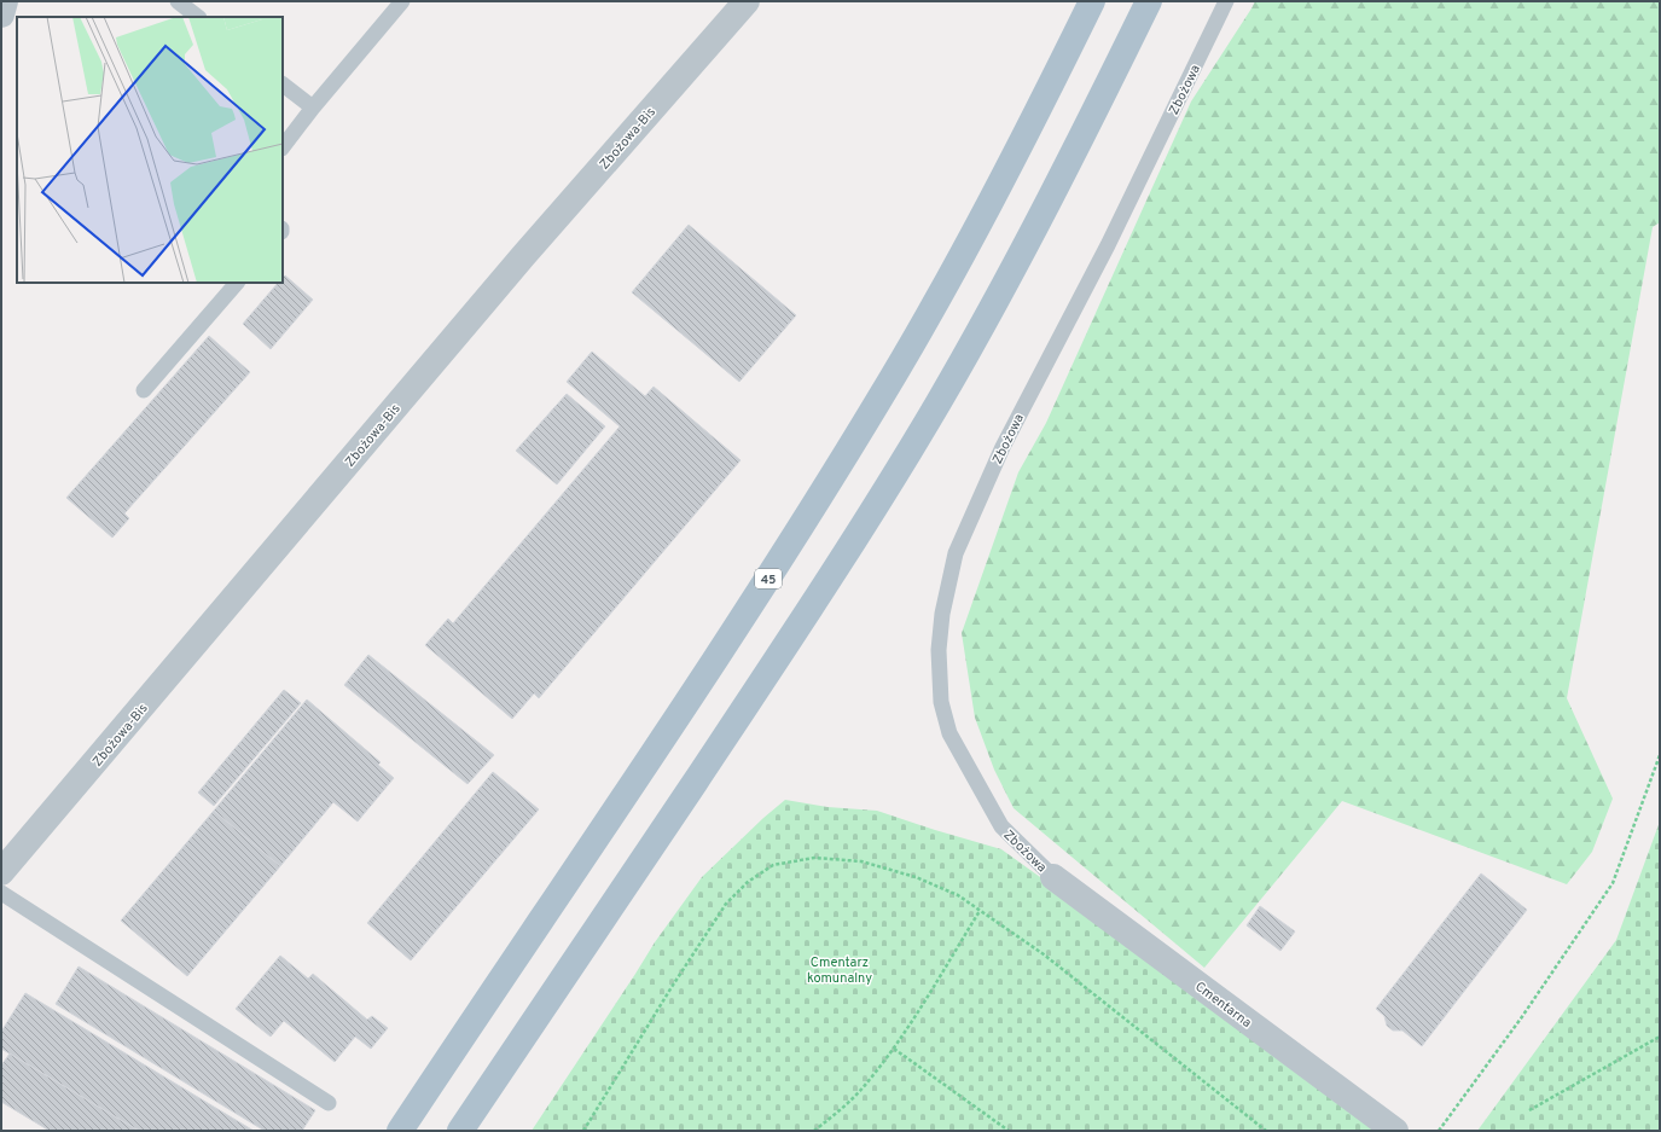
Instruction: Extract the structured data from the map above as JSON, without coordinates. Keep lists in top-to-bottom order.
{
  "streets": {
    "main road": ["45"],
    "street": ["Zbożowa-Bis", "Cmentarna"],
    "lane": ["Zbożowa"]
  },
  "crossings": [
    ["Zbożowa", "Cmentarna"]
  ],
  "parks": ["Cmentarz komunalny"]
}
